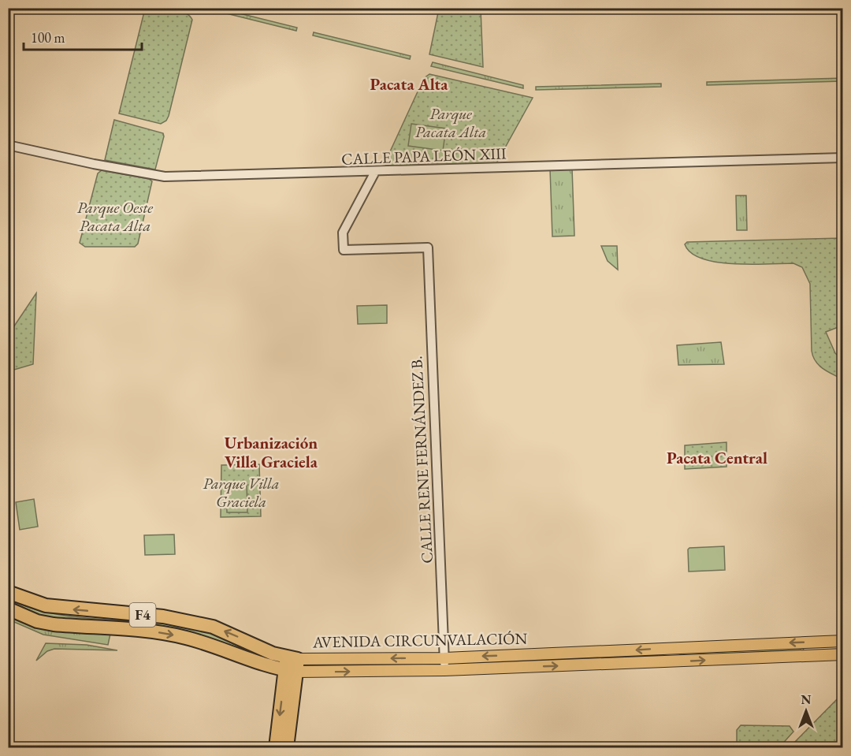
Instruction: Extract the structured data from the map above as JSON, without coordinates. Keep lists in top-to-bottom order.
{
  "streets": {
    "highway": ["F4", "AVENIDA CIRCUNVALACIÓN"],
    "street": ["CALLE PAPA LEÓN XIII", "CALLE RENE FERNÁNDEZ B."]
  },
  "crossings": [
    ["CALLE PAPA LEÓN XIII", "CALLE RENE FERNÁNDEZ B."],
    ["CALLE RENE FERNÁNDEZ B.", "AVENIDA CIRCUNVALACIÓN"]
  ],
  "districts": ["Pacata Alta", "Urbanización Villa Graciela", "Pacata Central"],
  "parks": ["Parque Pacata Alta", "Parque Oeste Pacata Alta", "Parque Villa Graciela"],
  "scale_bar": "100 m",
  "north": "top"
}
